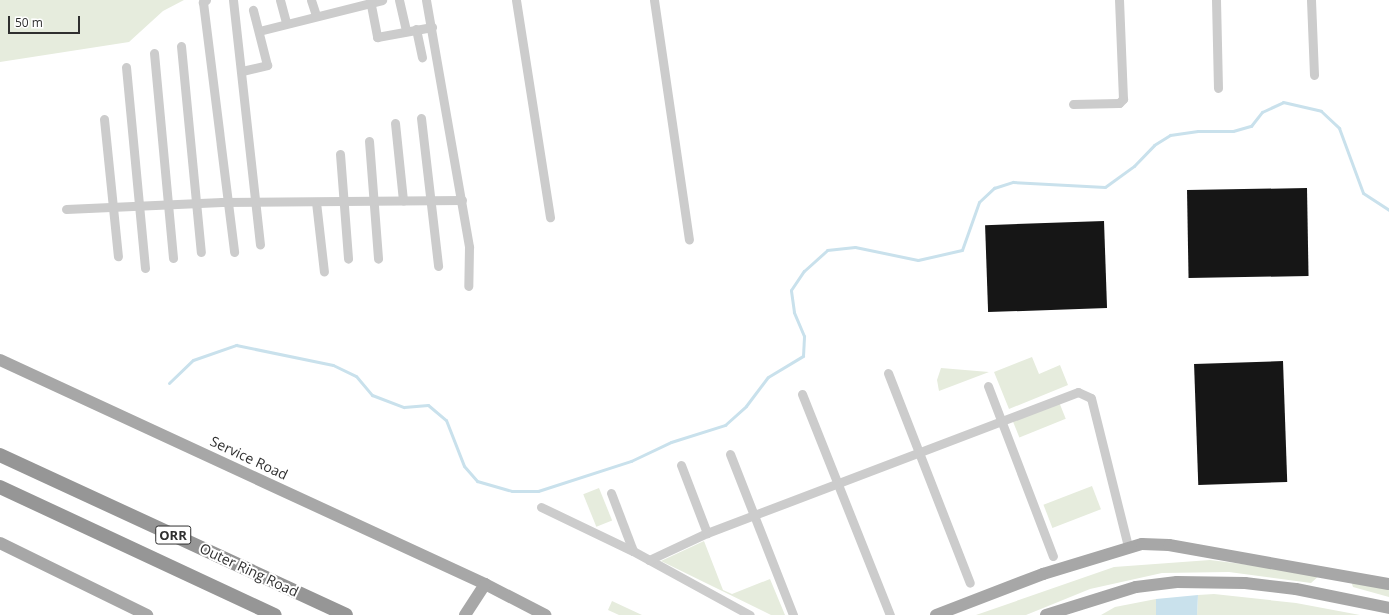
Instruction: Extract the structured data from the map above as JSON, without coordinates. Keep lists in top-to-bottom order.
{
  "streets": {
    "highway": ["ORR", "Outer Ring Road"],
    "main road": ["Service Road"]
  },
  "scale_bar": "50 m"
}
